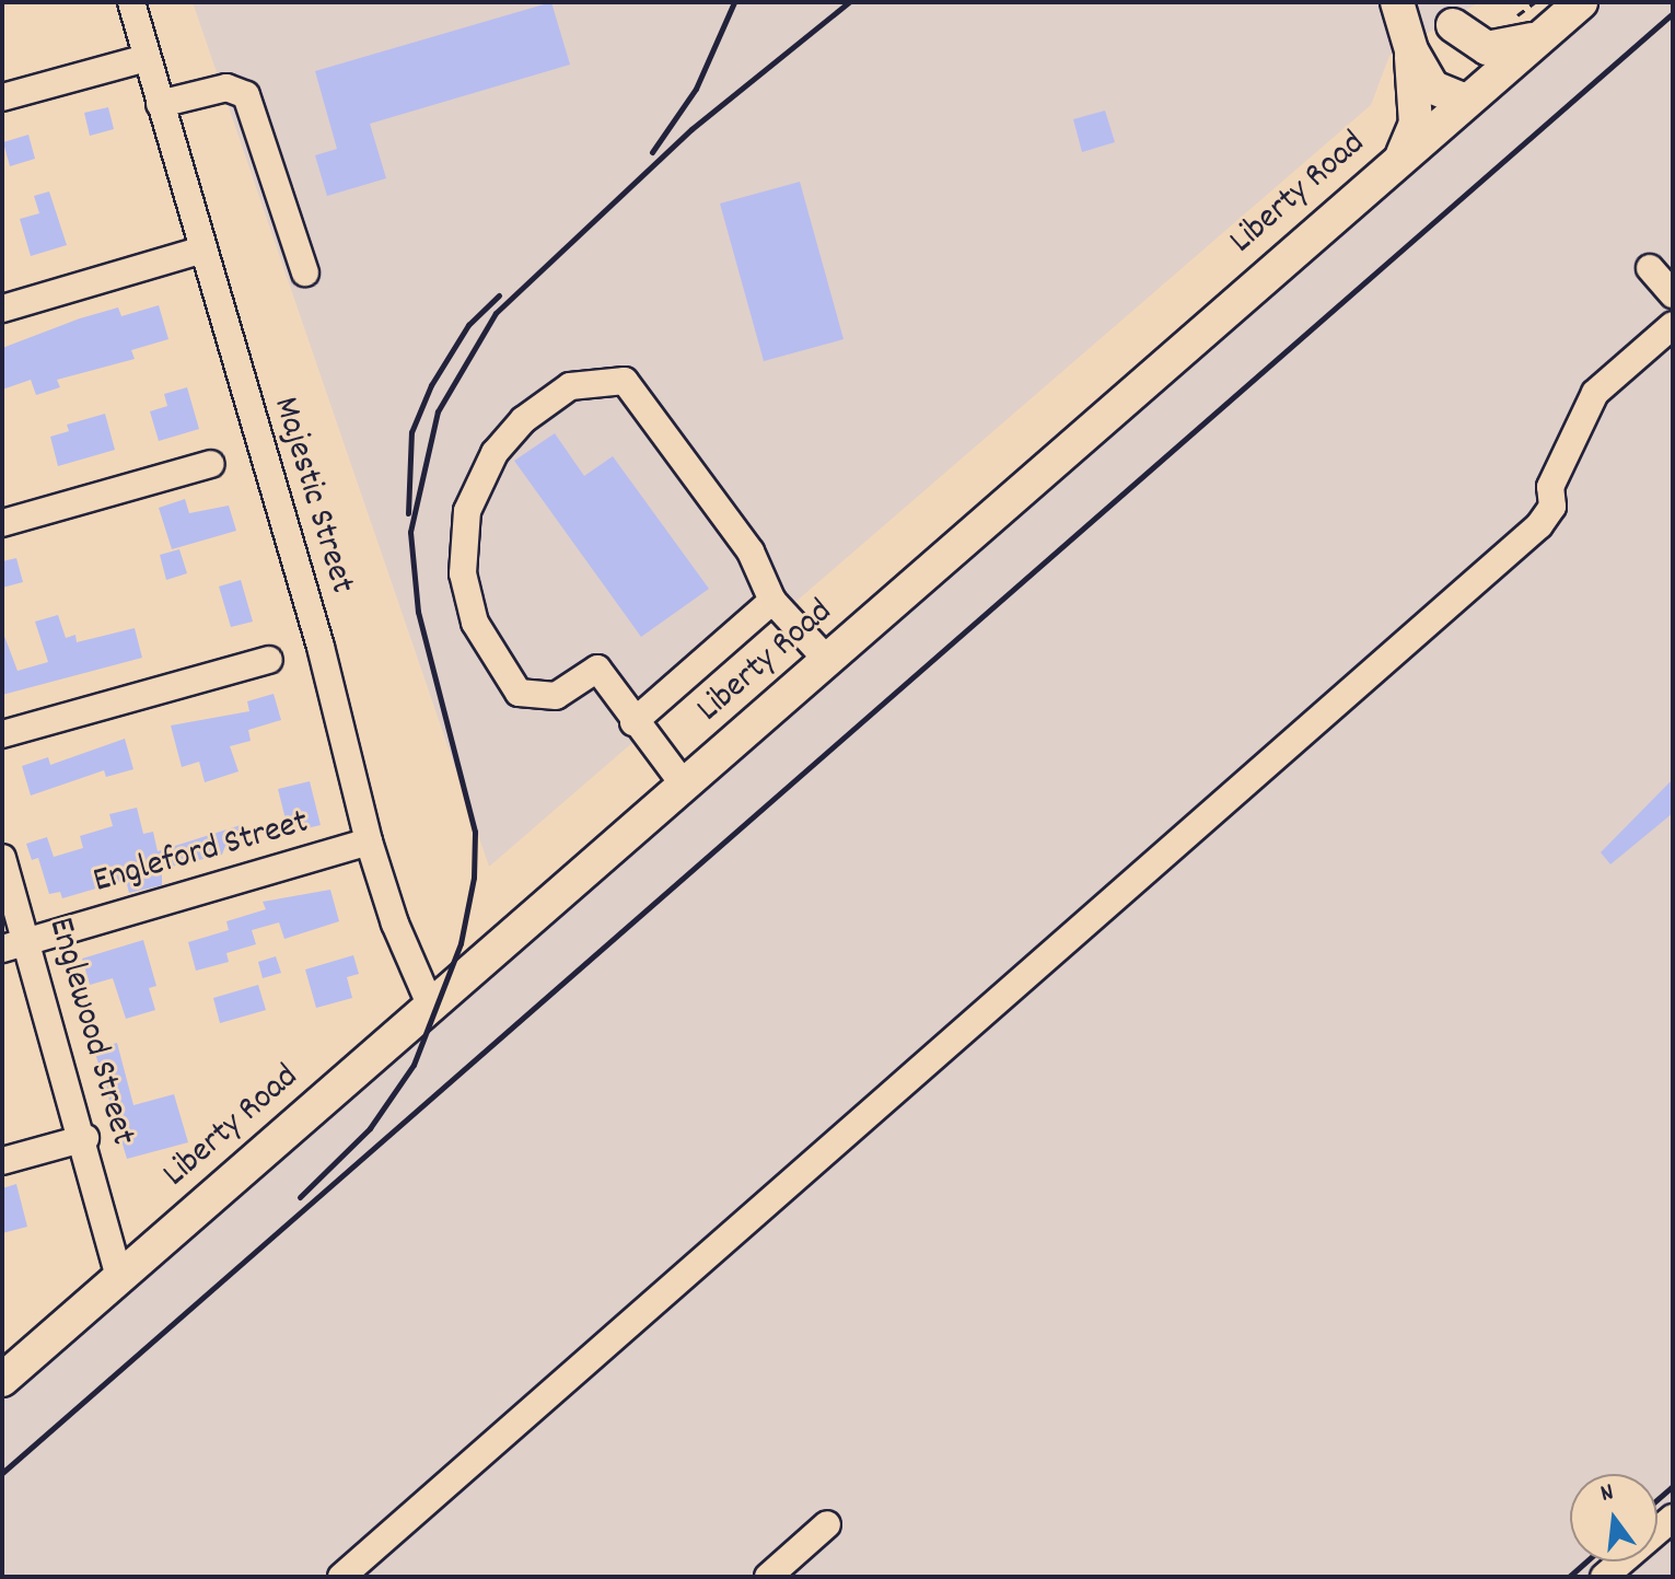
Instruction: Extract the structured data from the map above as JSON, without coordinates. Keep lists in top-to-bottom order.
{
  "streets": {
    "main road": ["Liberty Road"],
    "street": ["Majestic Street", "Engleford Street", "Englewood Street"]
  },
  "crossings": [
    ["Liberty Road", "Majestic Street"],
    ["Liberty Road", "Englewood Street"],
    ["Majestic Street", "Engleford Street"],
    ["Engleford Street", "Englewood Street"]
  ],
  "north": "top"
}
